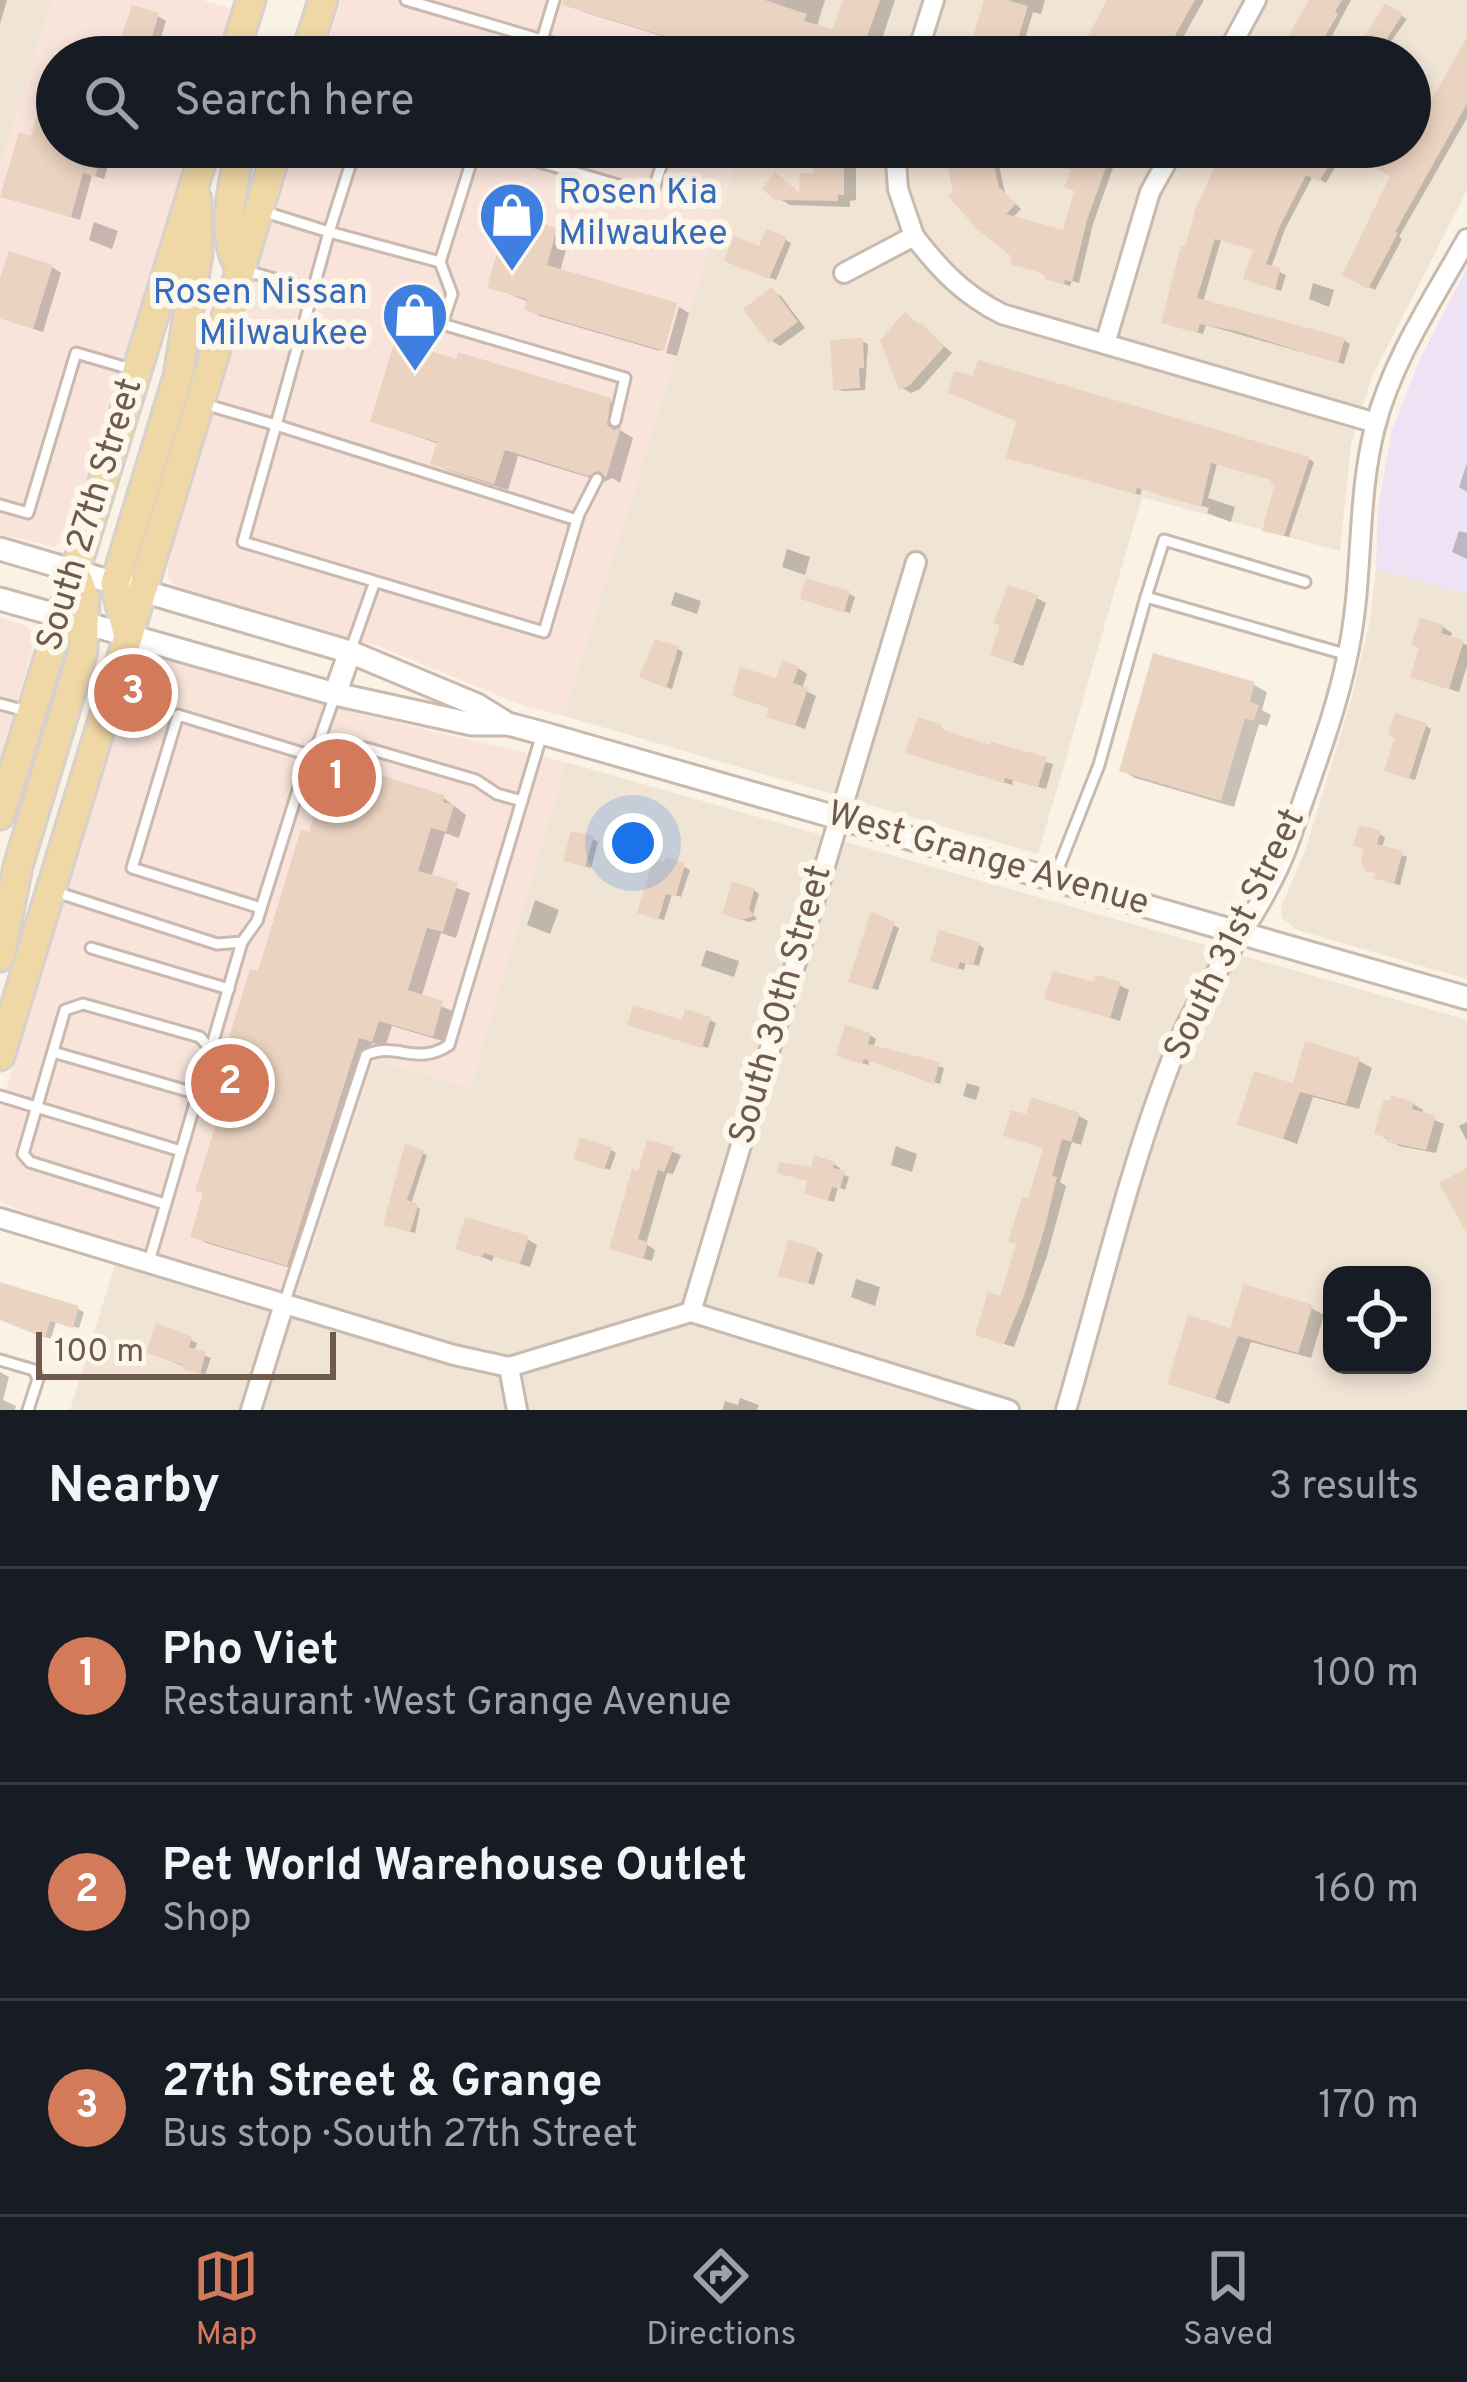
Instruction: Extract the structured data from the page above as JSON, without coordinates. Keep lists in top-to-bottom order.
{
  "streets": {
    "main road": ["South 27th Street"],
    "street": ["West Grange Avenue", "South 31st Street", "South 30th Street"]
  },
  "crossings": [
    ["South 27th Street", "West Grange Avenue"],
    ["West Grange Avenue", "South 31st Street"],
    ["West Grange Avenue", "South 30th Street"]
  ],
  "places": {
    "shop": ["Rosen Kia Milwaukee", "Rosen Nissan Milwaukee"]
  },
  "scale_bar": "100 m",
  "page": {
    "search": "Search here",
    "pins": ["3", "1", "2"],
    "scale": "100 m",
    "heading": ["Nearby", "3 results"],
    "list": [
      {
        "mark": "1",
        "name": "Pho Viet",
        "note": "Restaurant · West Grange Avenue",
        "value": "100 m"
      },
      {
        "mark": "2",
        "name": "Pet World Warehouse Outlet",
        "note": "Shop",
        "value": "160 m"
      },
      {
        "mark": "3",
        "name": "27th Street & Grange",
        "note": "Bus stop · South 27th Street",
        "value": "170 m"
      }
    ],
    "nav": ["Map", "Directions", "Saved"]
  }
}
